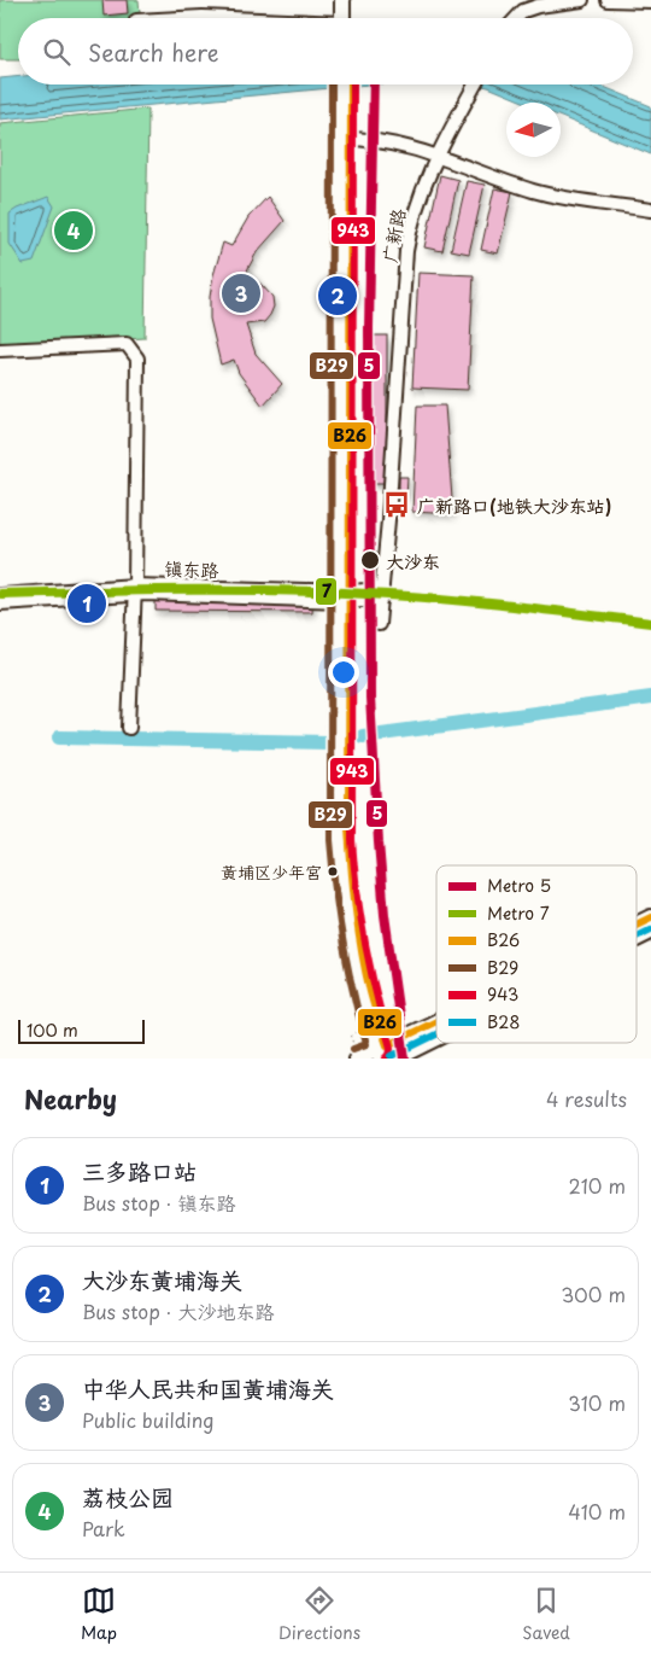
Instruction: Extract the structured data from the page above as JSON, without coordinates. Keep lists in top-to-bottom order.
{
  "streets": {
    "street": ["广新路", "镇东路"]
  },
  "crossings": [
    ["广新路", "镇东路"]
  ],
  "places": {
    "bus stop": ["广新路口(地铁大沙东站)"],
    "other": ["大沙东", "黄埔区少年宫"]
  },
  "lines": [
    "metro line 5",
    "transit line B26",
    "transit line B29",
    "transit line 943",
    "metro line 7",
    "transit line B28"
  ],
  "legend": [
    "Metro 5",
    "Metro 7",
    "B26",
    "B29",
    "943",
    "B28"
  ],
  "scale_bar": "100 m",
  "north": "left",
  "page": {
    "search": "Search here",
    "pins": [
      "4",
      "3",
      "2",
      "1"
    ],
    "scale": "100 m",
    "heading": ["Nearby", "4 results"],
    "list": [
      {
        "mark": "1",
        "name": "三多路口站",
        "note": "Bus stop · 镇东路",
        "value": "210 m"
      },
      {
        "mark": "2",
        "name": "大沙东黄埔海关",
        "note": "Bus stop · 大沙地东路",
        "value": "300 m"
      },
      {
        "mark": "3",
        "name": "中华人民共和国黄埔海关",
        "note": "Public building",
        "value": "310 m"
      },
      {
        "mark": "4",
        "name": "荔枝公园",
        "note": "Park",
        "value": "410 m"
      }
    ],
    "nav": ["Map", "Directions", "Saved"]
  }
}
